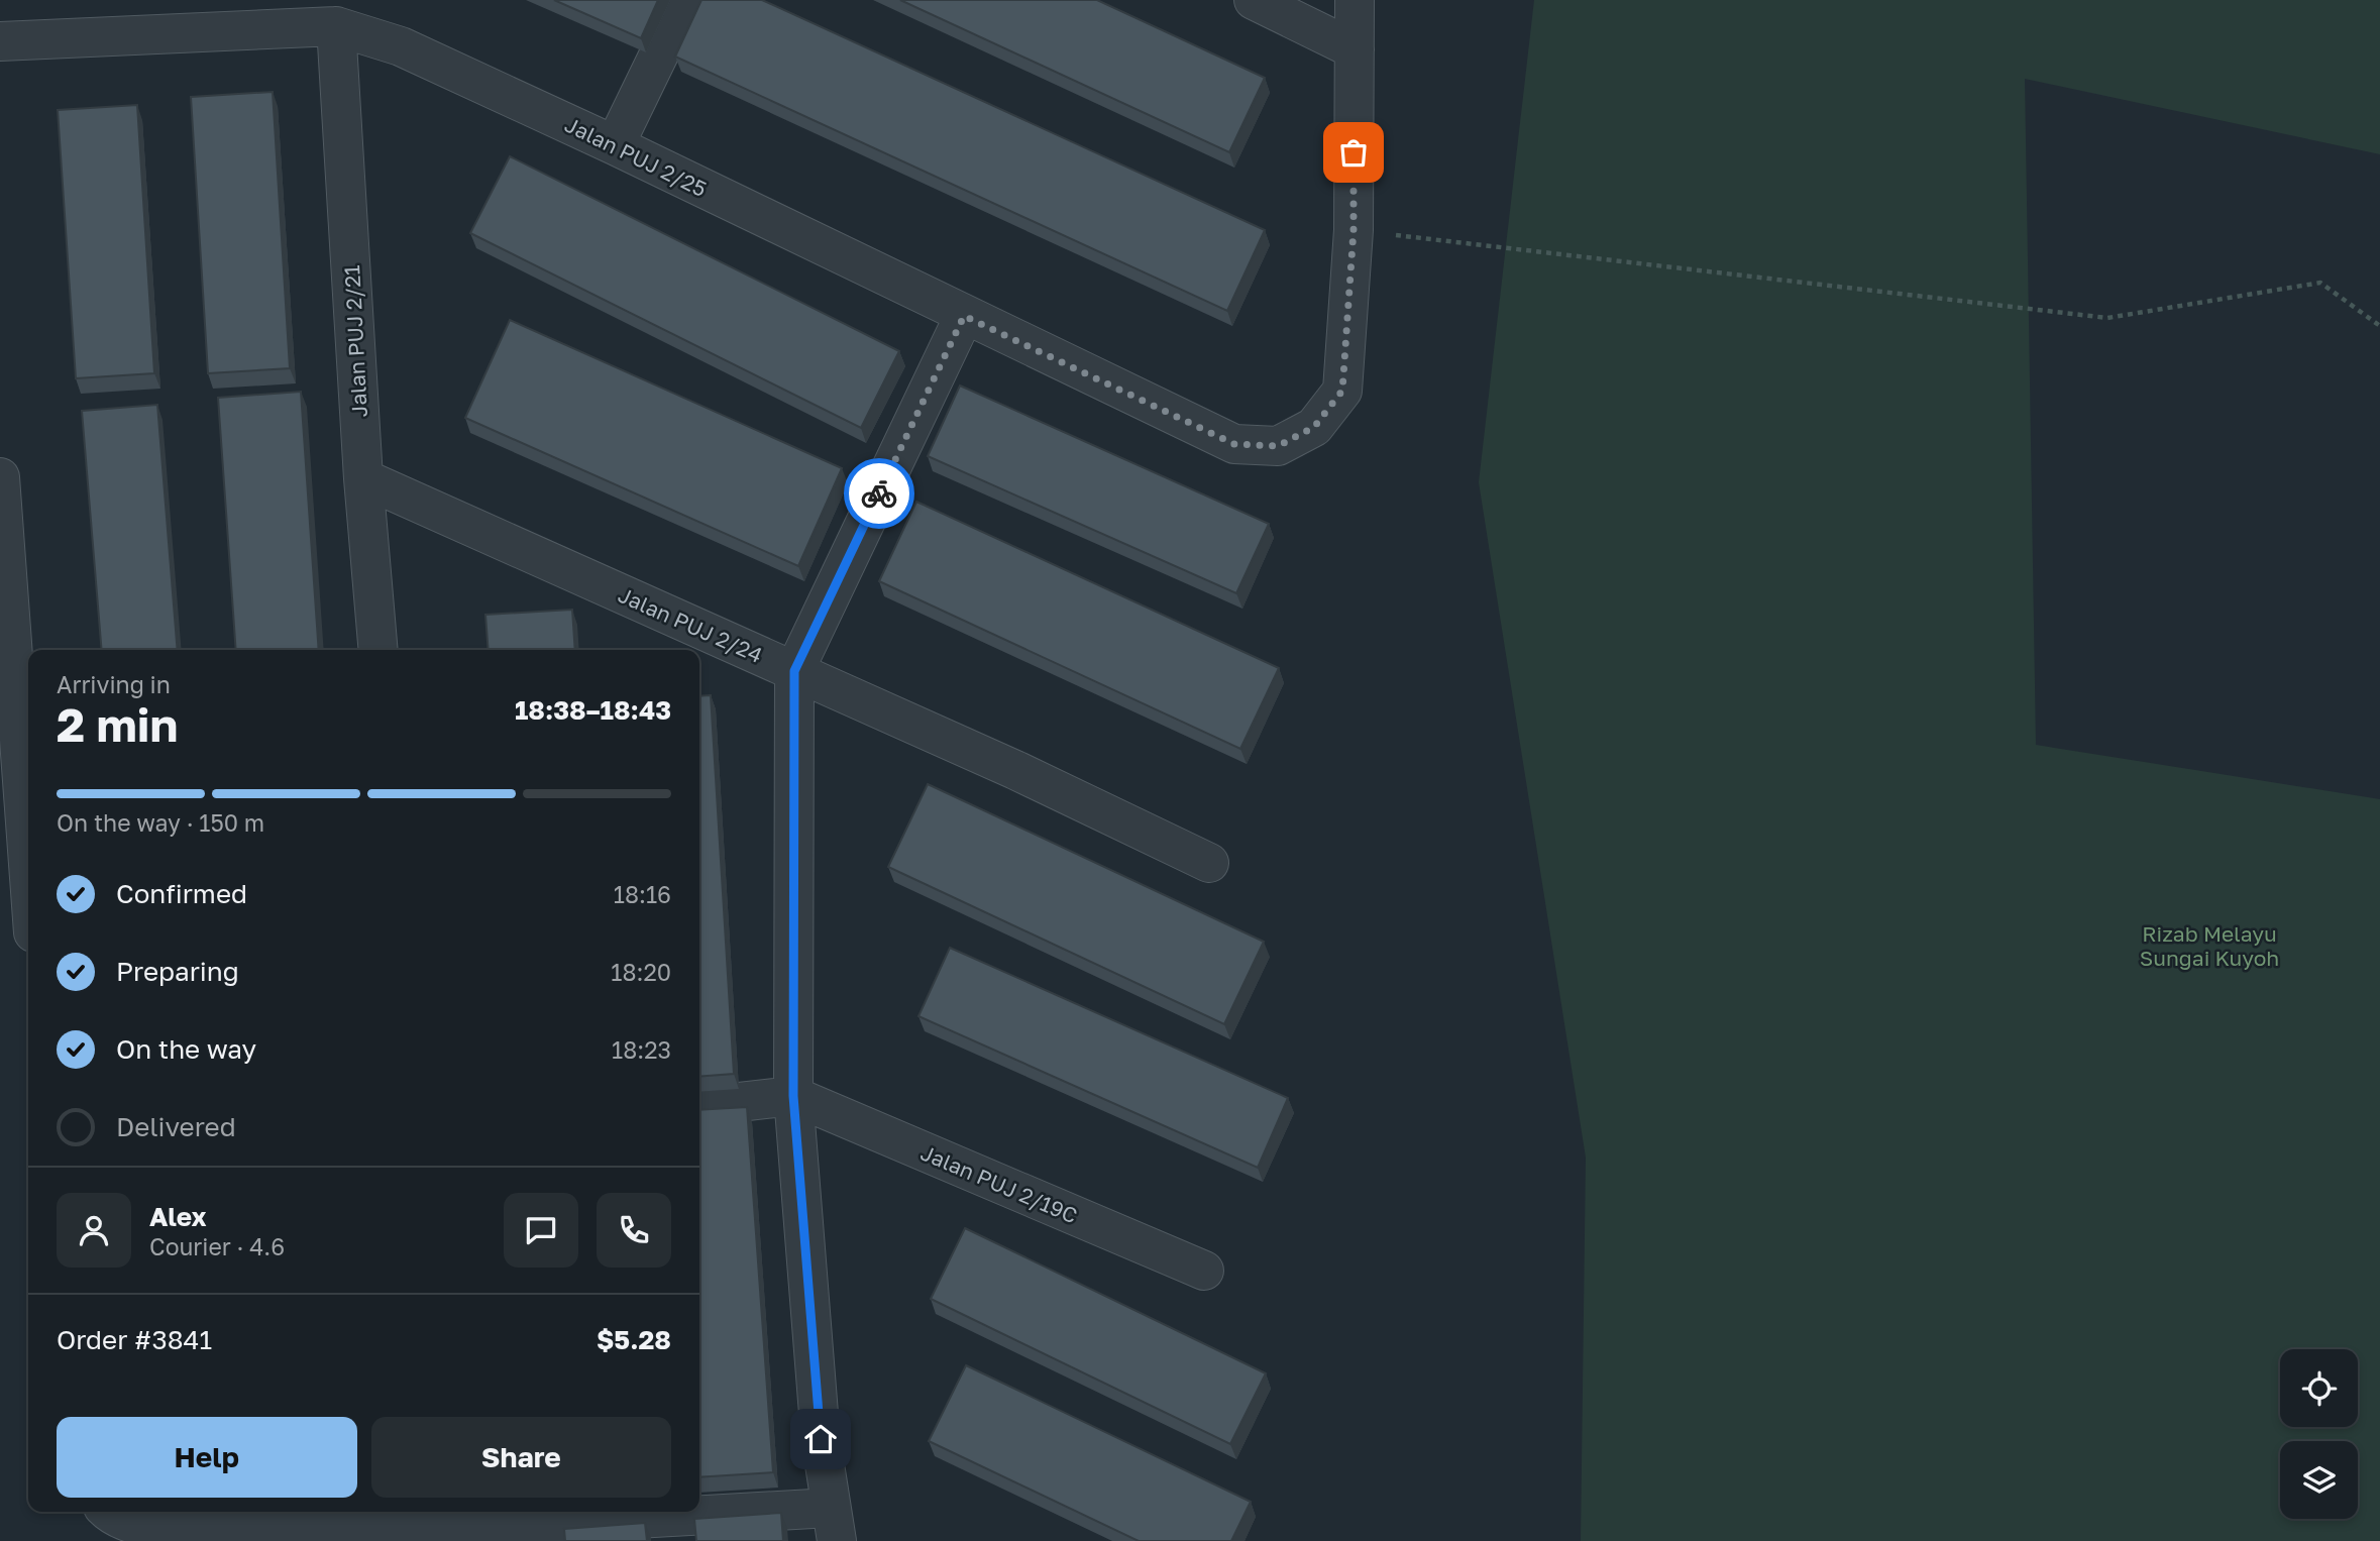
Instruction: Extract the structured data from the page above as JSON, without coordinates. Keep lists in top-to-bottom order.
{
  "streets": {
    "street": [
      "Jalan PUJ 2/25",
      "Jalan PUJ 2/21",
      "Jalan PUJ 2/24",
      "Jalan PUJ 2/19C"
    ]
  },
  "crossings": [
    ["Jalan PUJ 2/25", "Jalan PUJ 2/21"],
    ["Jalan PUJ 2/21", "Jalan PUJ 2/24"]
  ],
  "parks": ["Rizab Melayu Sungai Kuyoh"],
  "page": {
    "heading": ["2 min", "Arriving in", "18:38–18:43"],
    "panel": [
      "Alex",
      "Courier · 4.6",
      "Order #3841",
      "$5.28"
    ],
    "bar": "On the way · 150 m",
    "list": [
      ["Confirmed", "18:16"],
      ["Preparing", "18:20"],
      ["On the way", "18:23"],
      "Delivered"
    ],
    "buttons": ["Help", "Share"]
  }
}
